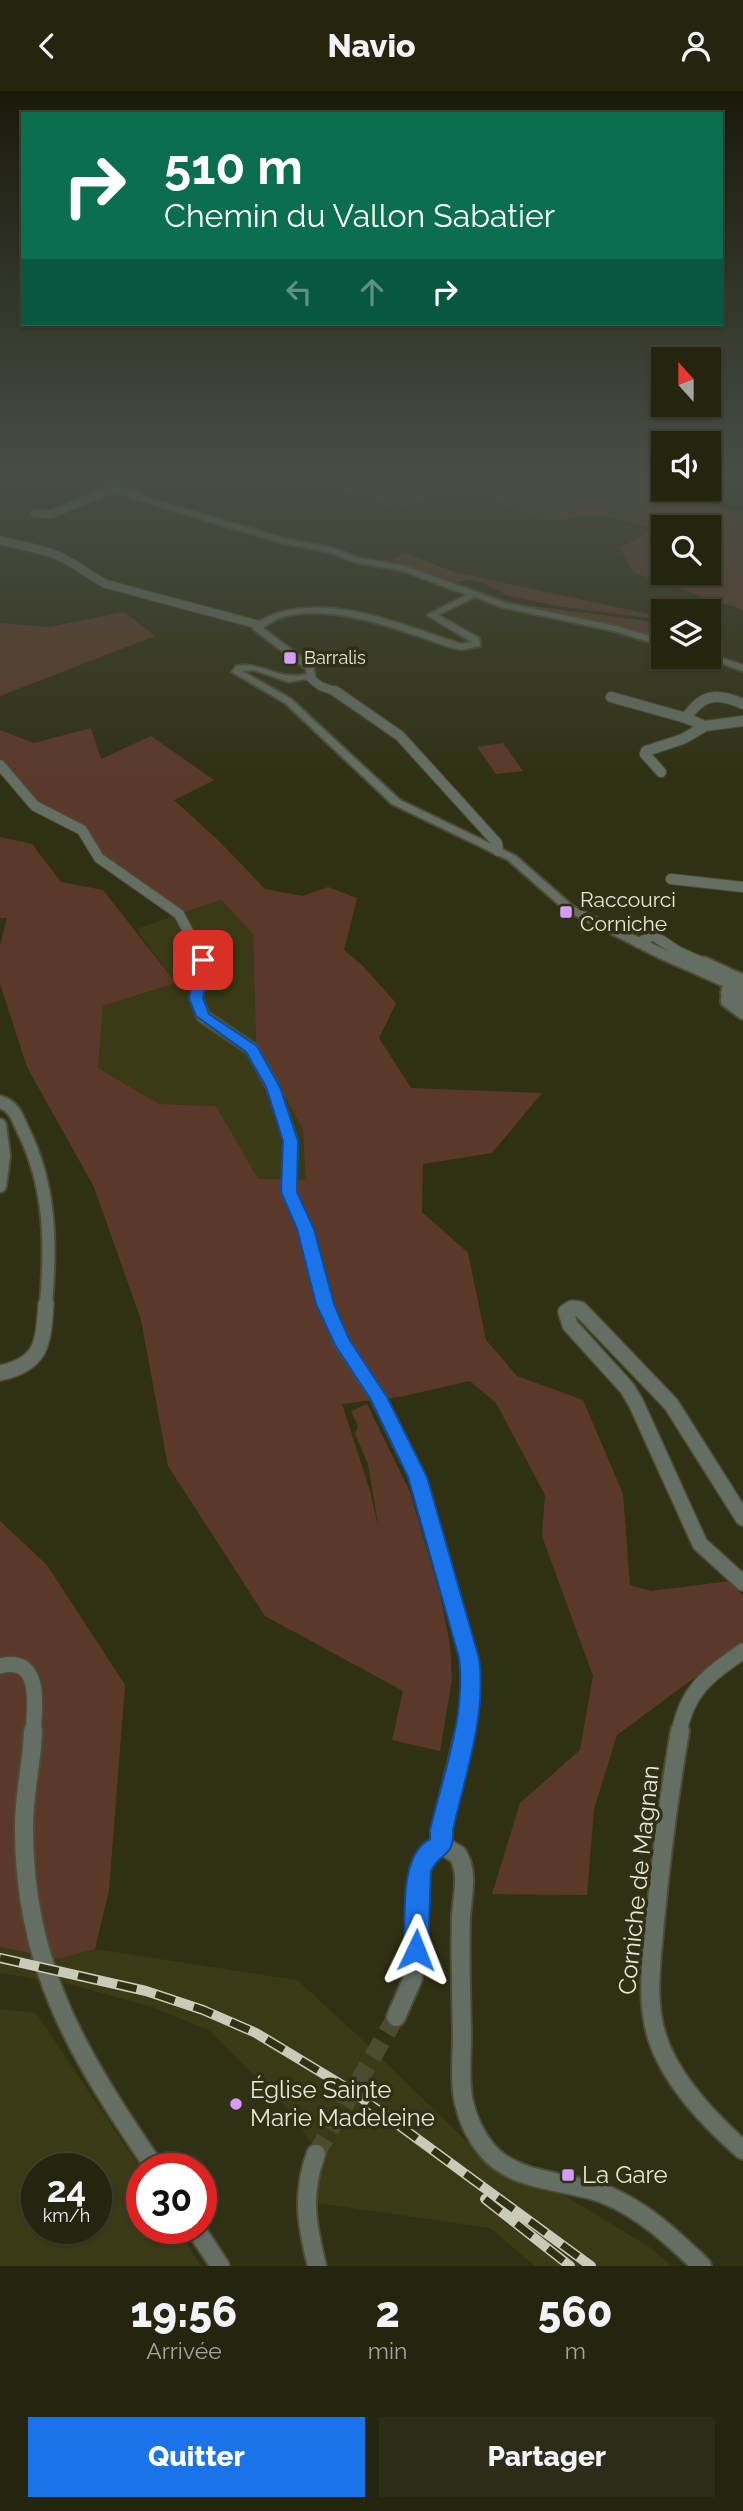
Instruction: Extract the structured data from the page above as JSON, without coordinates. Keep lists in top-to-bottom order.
{
  "streets": {
    "street": ["Corniche de Magnan"]
  },
  "places": {
    "transit": ["Barralis", "Raccourci Corniche", "La Gare"],
    "other": ["Église Sainte Marie Madeleine"]
  },
  "north": "top",
  "page": {
    "header": "Navio",
    "turn": ["510 m", "Chemin du Vallon Sabatier"],
    "speed": "24 km/h",
    "limit": "30",
    "eta": [
      "19:56",
      "Arrivée",
      "2",
      "min",
      "560",
      "m"
    ],
    "buttons": ["Quitter", "Partager"]
  }
}
